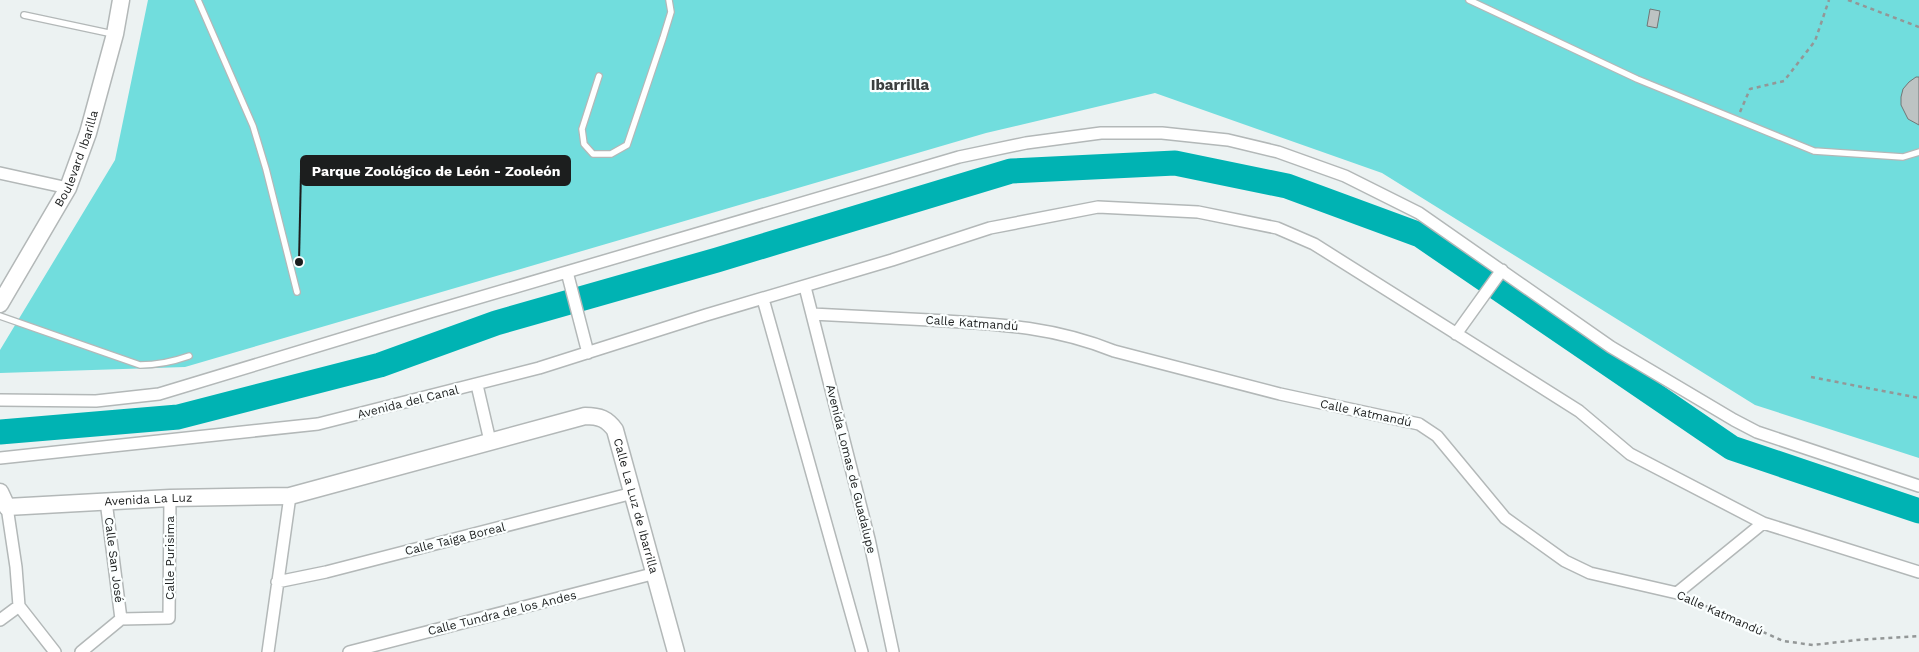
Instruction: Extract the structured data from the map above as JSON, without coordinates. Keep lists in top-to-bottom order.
{
  "streets": {
    "street": [
      "Boulevard Ibarilla",
      "Calle Katmandú",
      "Avenida del Canal",
      "Avenida Lomas de Guadalupe",
      "Avenida La Luz",
      "Calle La Luz de Ibarrilla",
      "Calle Taiga Boreal",
      "Calle Purisima",
      "Calle San José",
      "Calle Tundra de los Andes"
    ]
  },
  "crossings": [
    ["Calle Katmandú", "Avenida Lomas de Guadalupe"],
    ["Avenida del Canal", "Avenida Lomas de Guadalupe"],
    ["Avenida La Luz", "Calle La Luz de Ibarrilla"],
    ["Avenida La Luz", "Calle Purisima"],
    ["Avenida La Luz", "Calle San José"],
    ["Calle La Luz de Ibarrilla", "Calle Taiga Boreal"],
    ["Calle La Luz de Ibarrilla", "Calle Tundra de los Andes"],
    ["Calle Purisima", "Calle San José"]
  ],
  "districts": ["Ibarrilla"],
  "places": ["Parque Zoológico de León - Zooleón"]
}
